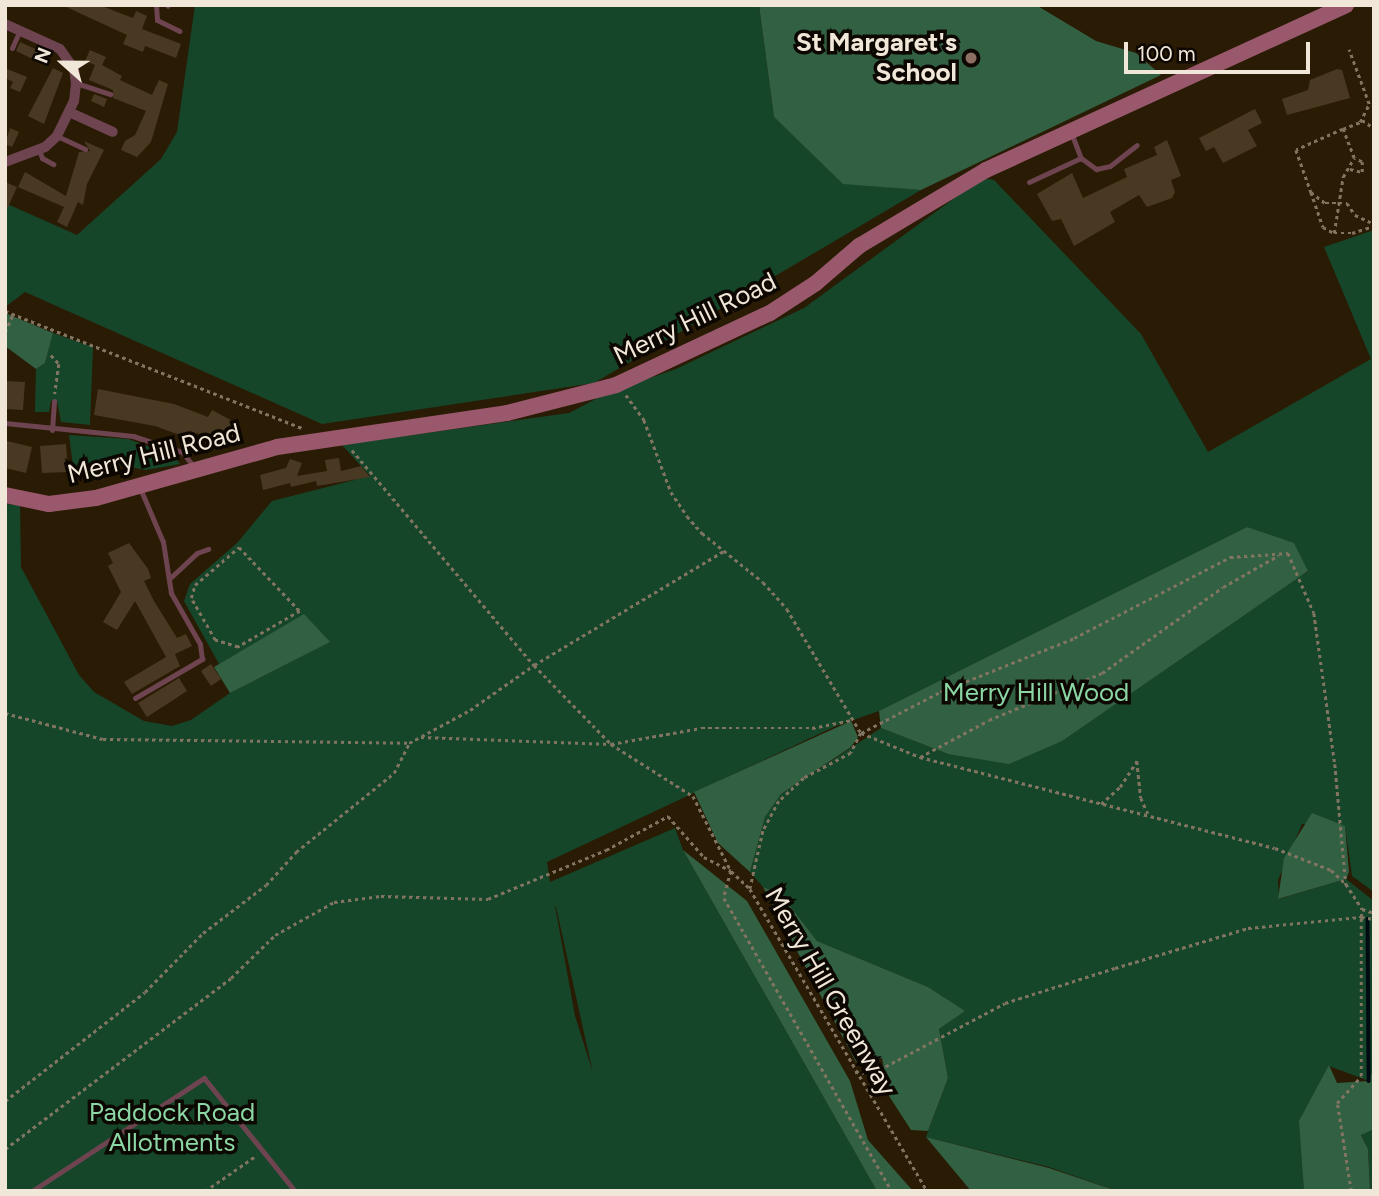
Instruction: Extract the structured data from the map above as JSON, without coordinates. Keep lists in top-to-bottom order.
{
  "streets": {
    "street": ["Merry Hill Road"],
    "path": ["Merry Hill Greenway"]
  },
  "parks": ["Merry Hill Wood", "Paddock Road Allotments"],
  "places": ["St Margaret's School"],
  "scale_bar": "100 m",
  "north": "left"
}
